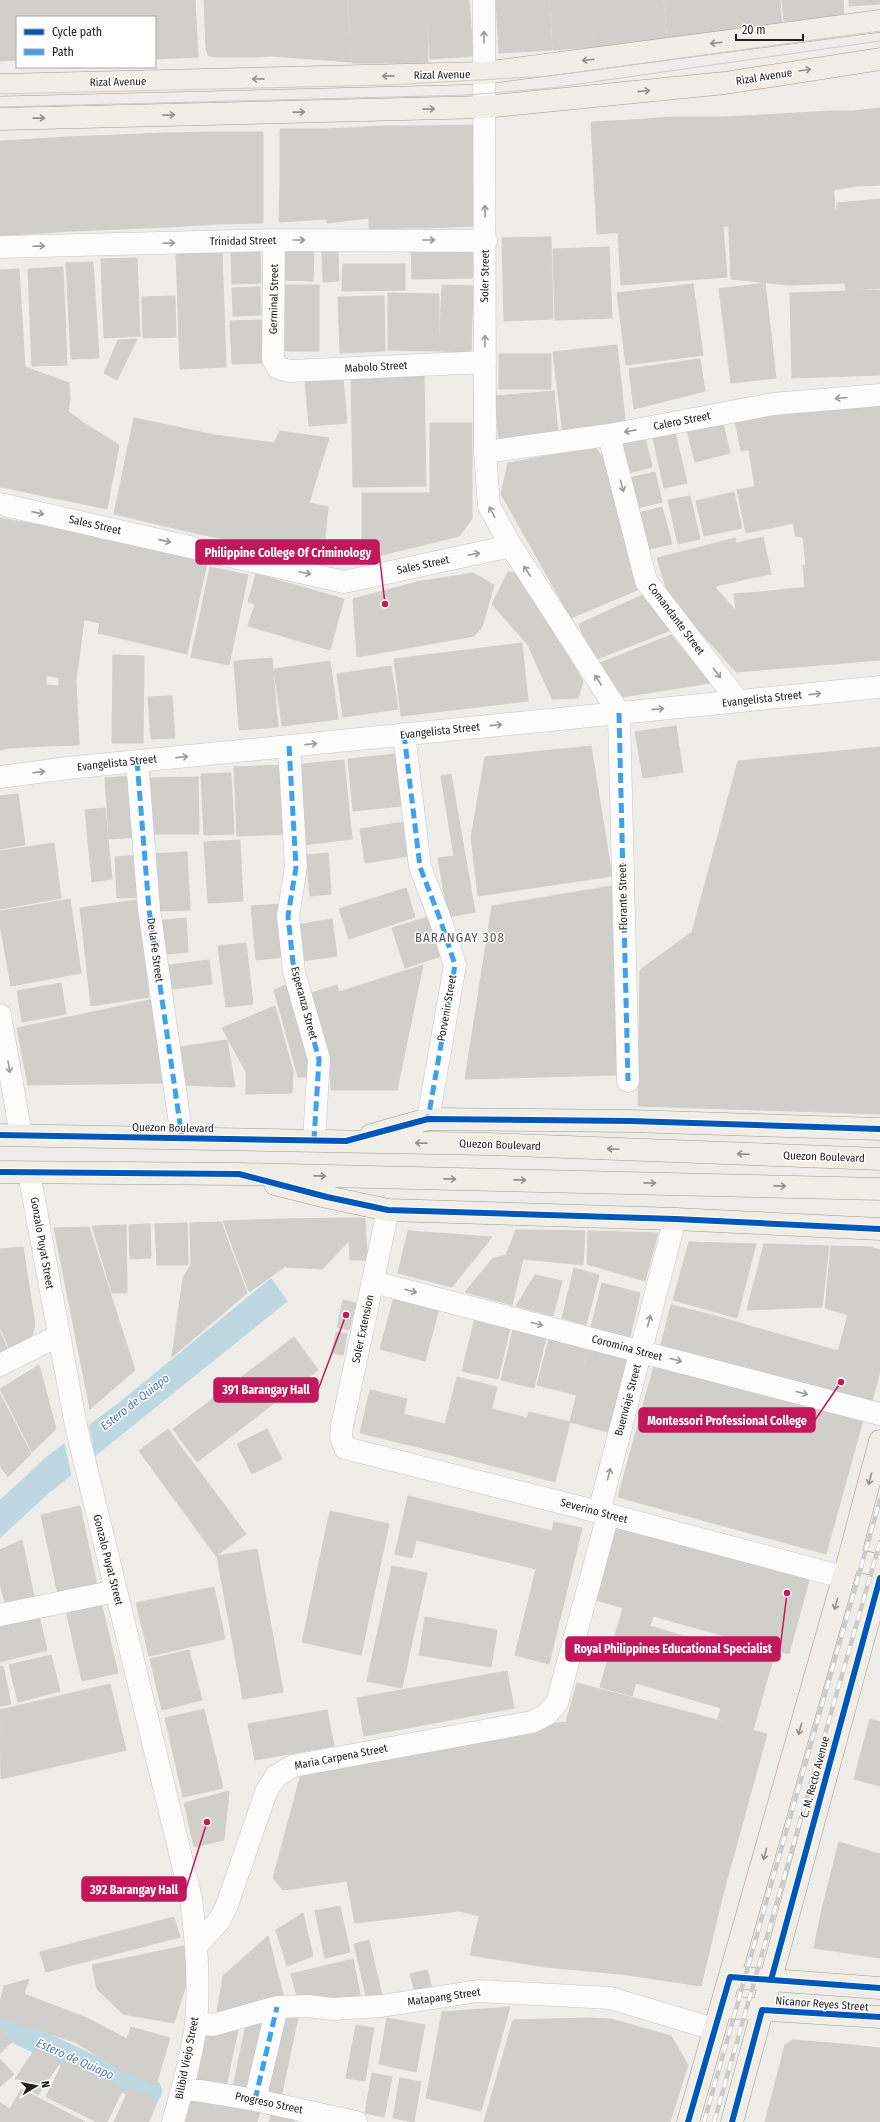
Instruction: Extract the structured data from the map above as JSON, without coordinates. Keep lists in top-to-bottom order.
{
  "streets": {
    "main road": [
      "Rizal Avenue",
      "Quezon Boulevard",
      "C. M. Recto Avenue",
      "Nicanor Reyes Street"
    ],
    "street": [
      "Trinidad Street",
      "Soler Street",
      "Germinal Street",
      "Mabolo Street",
      "Calero Street",
      "Sales Street",
      "Comandante Street",
      "Evangelista Street",
      "Florante Street",
      "De la Fe Street",
      "Esperanza Street",
      "Porvenir Street",
      "Gonzalo Puyat Street",
      "Soler Extension",
      "Coromina Street",
      "Buenviaje Street",
      "Severino Street",
      "Maria Carpena Street",
      "Matapang Street",
      "Bilibid Viejo Street",
      "Progreso Street"
    ]
  },
  "crossings": [
    ["Rizal Avenue", "Soler Street"],
    ["Trinidad Street", "Soler Street"],
    ["Trinidad Street", "Germinal Street"],
    ["Soler Street", "Mabolo Street"],
    ["Soler Street", "Calero Street"],
    ["Soler Street", "Sales Street"],
    ["Germinal Street", "Mabolo Street"],
    ["Calero Street", "Comandante Street"],
    ["Comandante Street", "Evangelista Street"],
    ["Evangelista Street", "Florante Street"],
    ["Evangelista Street", "De la Fe Street"],
    ["Evangelista Street", "Esperanza Street"],
    ["Evangelista Street", "Porvenir Street"],
    ["De la Fe Street", "Quezon Boulevard"],
    ["Esperanza Street", "Quezon Boulevard"],
    ["Gonzalo Puyat Street", "Maria Carpena Street"],
    ["Gonzalo Puyat Street", "Bilibid Viejo Street"],
    ["Soler Extension", "Coromina Street"],
    ["Soler Extension", "Severino Street"],
    ["Coromina Street", "Buenviaje Street"],
    ["Buenviaje Street", "Severino Street"],
    ["Buenviaje Street", "Maria Carpena Street"],
    ["Maria Carpena Street", "Bilibid Viejo Street"],
    ["C. M. Recto Avenue", "Nicanor Reyes Street"],
    ["Matapang Street", "Bilibid Viejo Street"],
    ["Bilibid Viejo Street", "Progreso Street"]
  ],
  "one_way": [
    "Trinidad Street",
    "Soler Street",
    "Calero Street",
    "Sales Street",
    "Evangelista Street",
    "Coromina Street",
    "Buenviaje Street"
  ],
  "districts": ["BARANGAY 308"],
  "water": ["Estero de Quiapo"],
  "places": [
    "Philippine College Of Criminology",
    "391 Barangay Hall",
    "Montessori Professional College",
    "Royal Philippines Educational Specialist",
    "392 Barangay Hall"
  ],
  "legend": ["Cycle path", "Path"],
  "scale_bar": "20 m",
  "north": "right"
}
